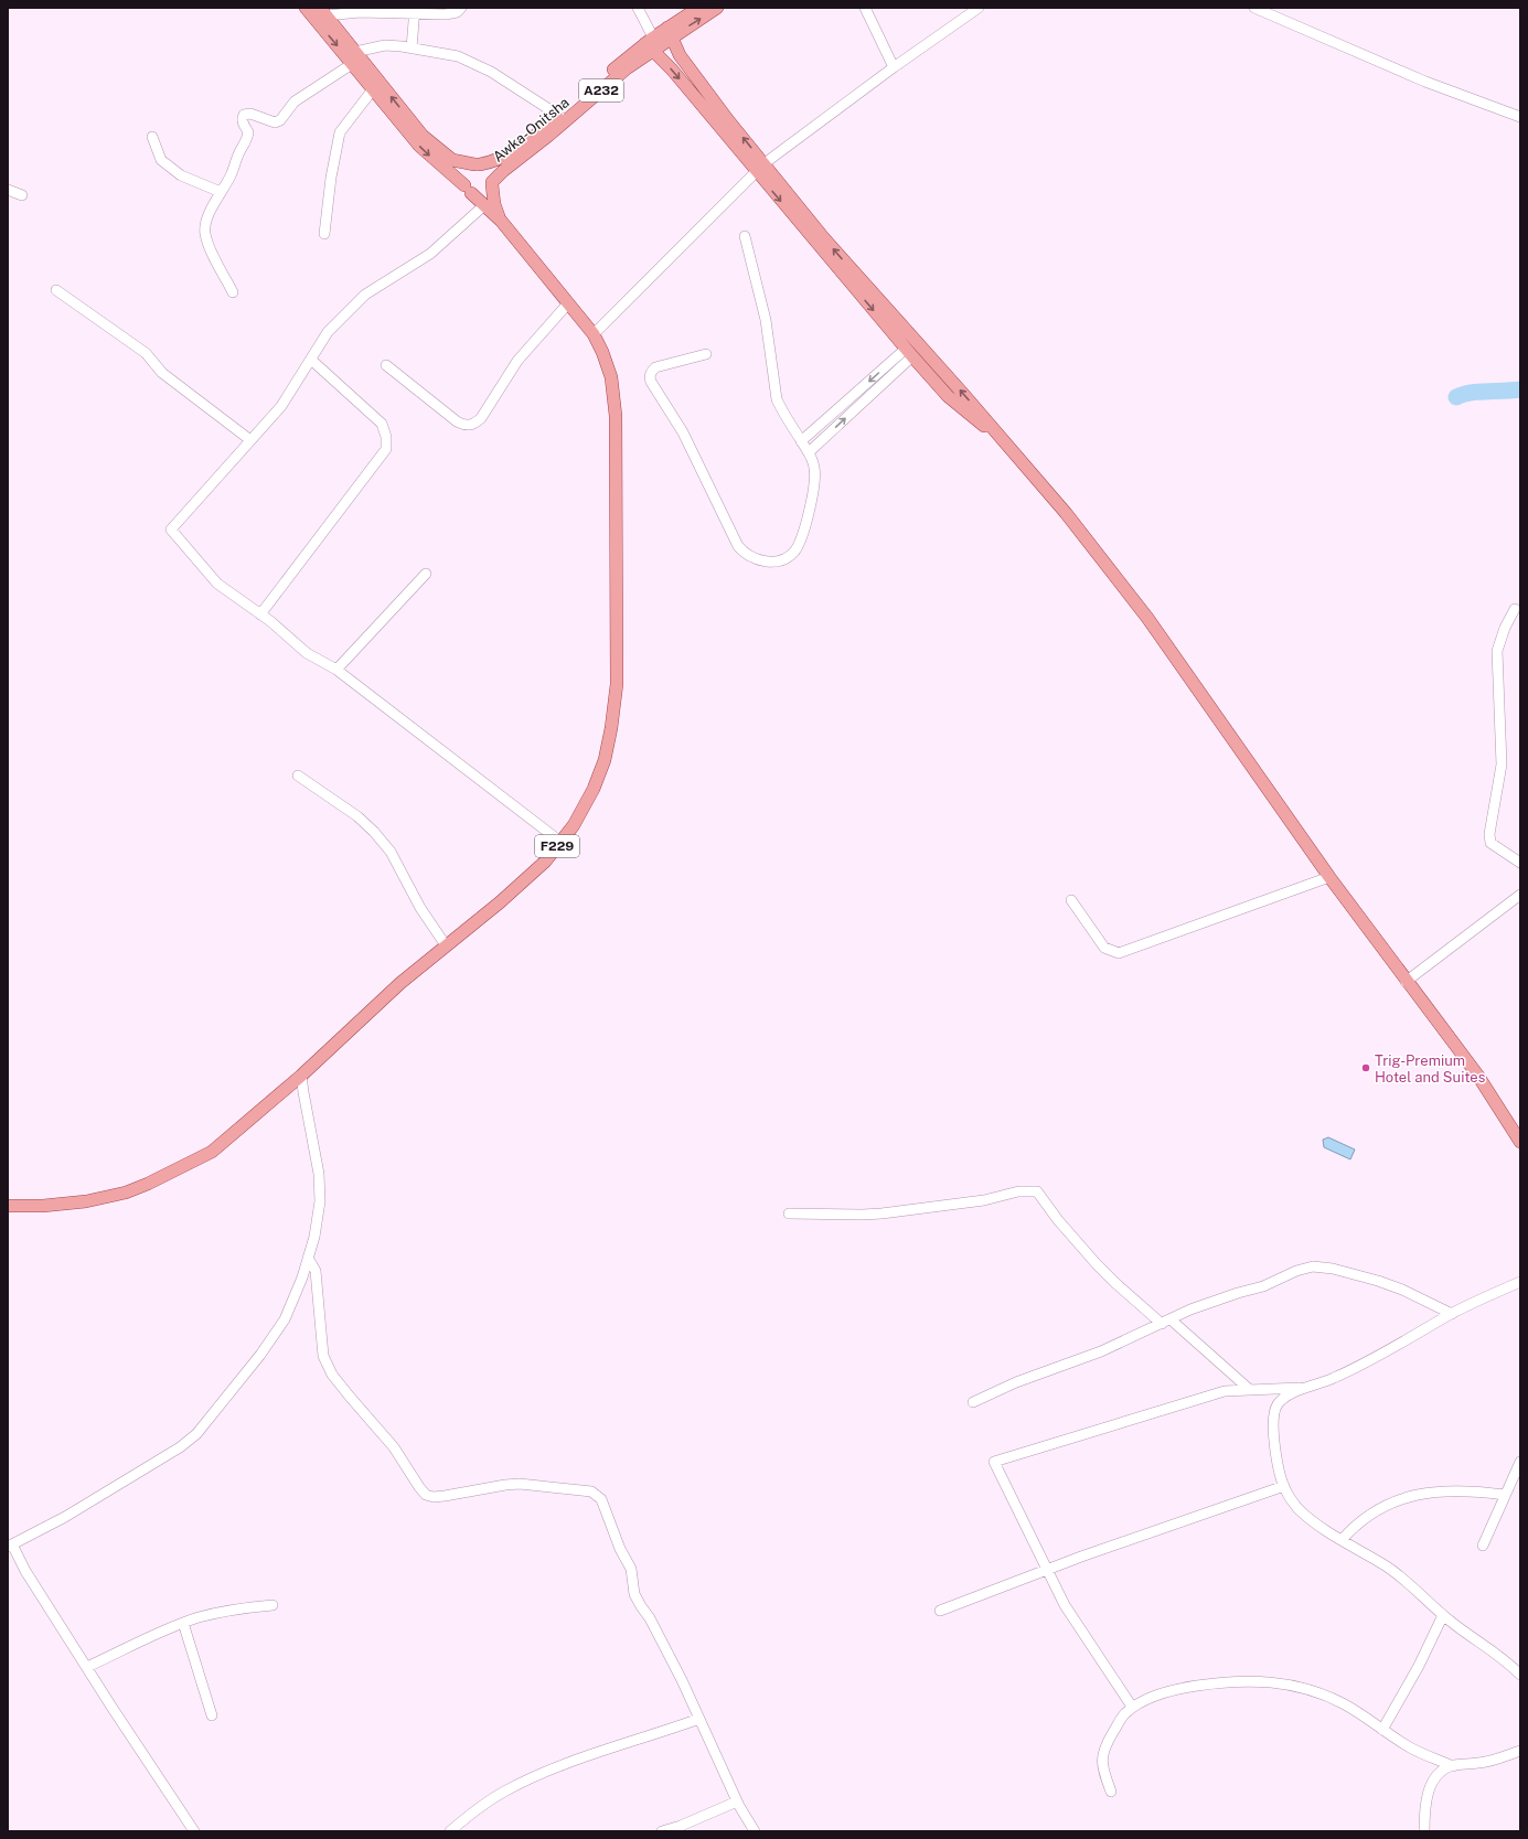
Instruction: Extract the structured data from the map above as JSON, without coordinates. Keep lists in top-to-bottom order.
{
  "streets": {
    "main road": ["A232", "Awka-Onitsha", "F229"]
  },
  "crossings": [
    ["A232", "Awka-Onitsha"],
    ["A232", "F229"],
    ["Awka-Onitsha", "F229"]
  ],
  "places": ["Trig-Premium Hotel and Suites"]
}
